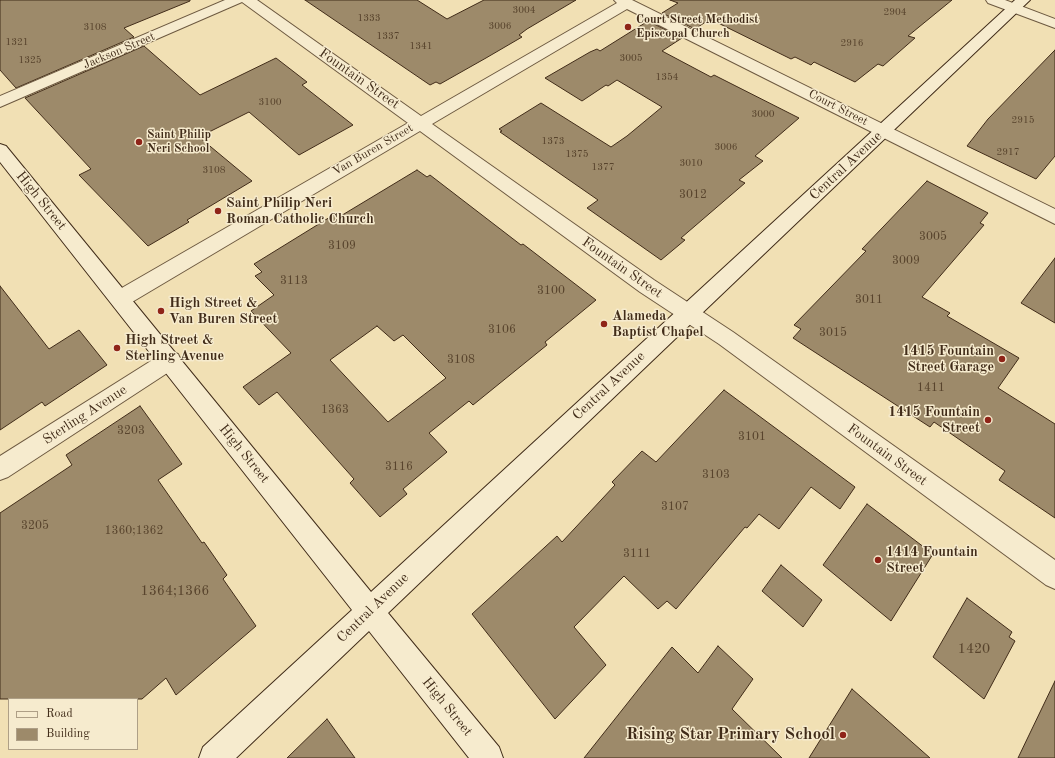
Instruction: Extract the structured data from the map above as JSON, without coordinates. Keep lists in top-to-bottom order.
{
  "streets": {
    "street": [
      "Jackson Street",
      "Fountain Street",
      "Court Street",
      "Van Buren Street",
      "Central Avenue",
      "High Street",
      "Sterling Avenue"
    ]
  },
  "crossings": [
    ["Fountain Street", "Van Buren Street"],
    ["Fountain Street", "Central Avenue"],
    ["Court Street", "Van Buren Street"],
    ["Court Street", "Central Avenue"],
    ["Van Buren Street", "High Street"],
    ["Central Avenue", "High Street"],
    ["High Street", "Sterling Avenue"]
  ],
  "places": [
    "Court Street Methodist Episcopal Church",
    "Saint Philip Neri School",
    "Saint Philip Neri Roman Catholic Church",
    "High Street & Van Buren Street",
    "Alameda Baptist Chapel",
    "High Street & Sterling Avenue",
    "1415 Fountain Street Garage",
    "1415 Fountain Street",
    "1414 Fountain Street",
    "Rising Star Primary School"
  ],
  "house_numbers": [
    "3004",
    "2904",
    "1333",
    "3006",
    "3108",
    "1337",
    "1321",
    "2916",
    "1341",
    "3005",
    "1325",
    "1354",
    "3100",
    "3000",
    "2915",
    "1373",
    "3006",
    "2917",
    "1375",
    "3010",
    "1377",
    "3108",
    "3012",
    "3005",
    "3109",
    "3009",
    "3113",
    "3100",
    "3011",
    "3106",
    "3015",
    "3108",
    "1411",
    "1363",
    "3203",
    "3101",
    "3116",
    "3103",
    "3107",
    "3205",
    "1360;1362",
    "3111",
    "1364;1366",
    "1420"
  ],
  "legend": ["Road", "Building"]
}
